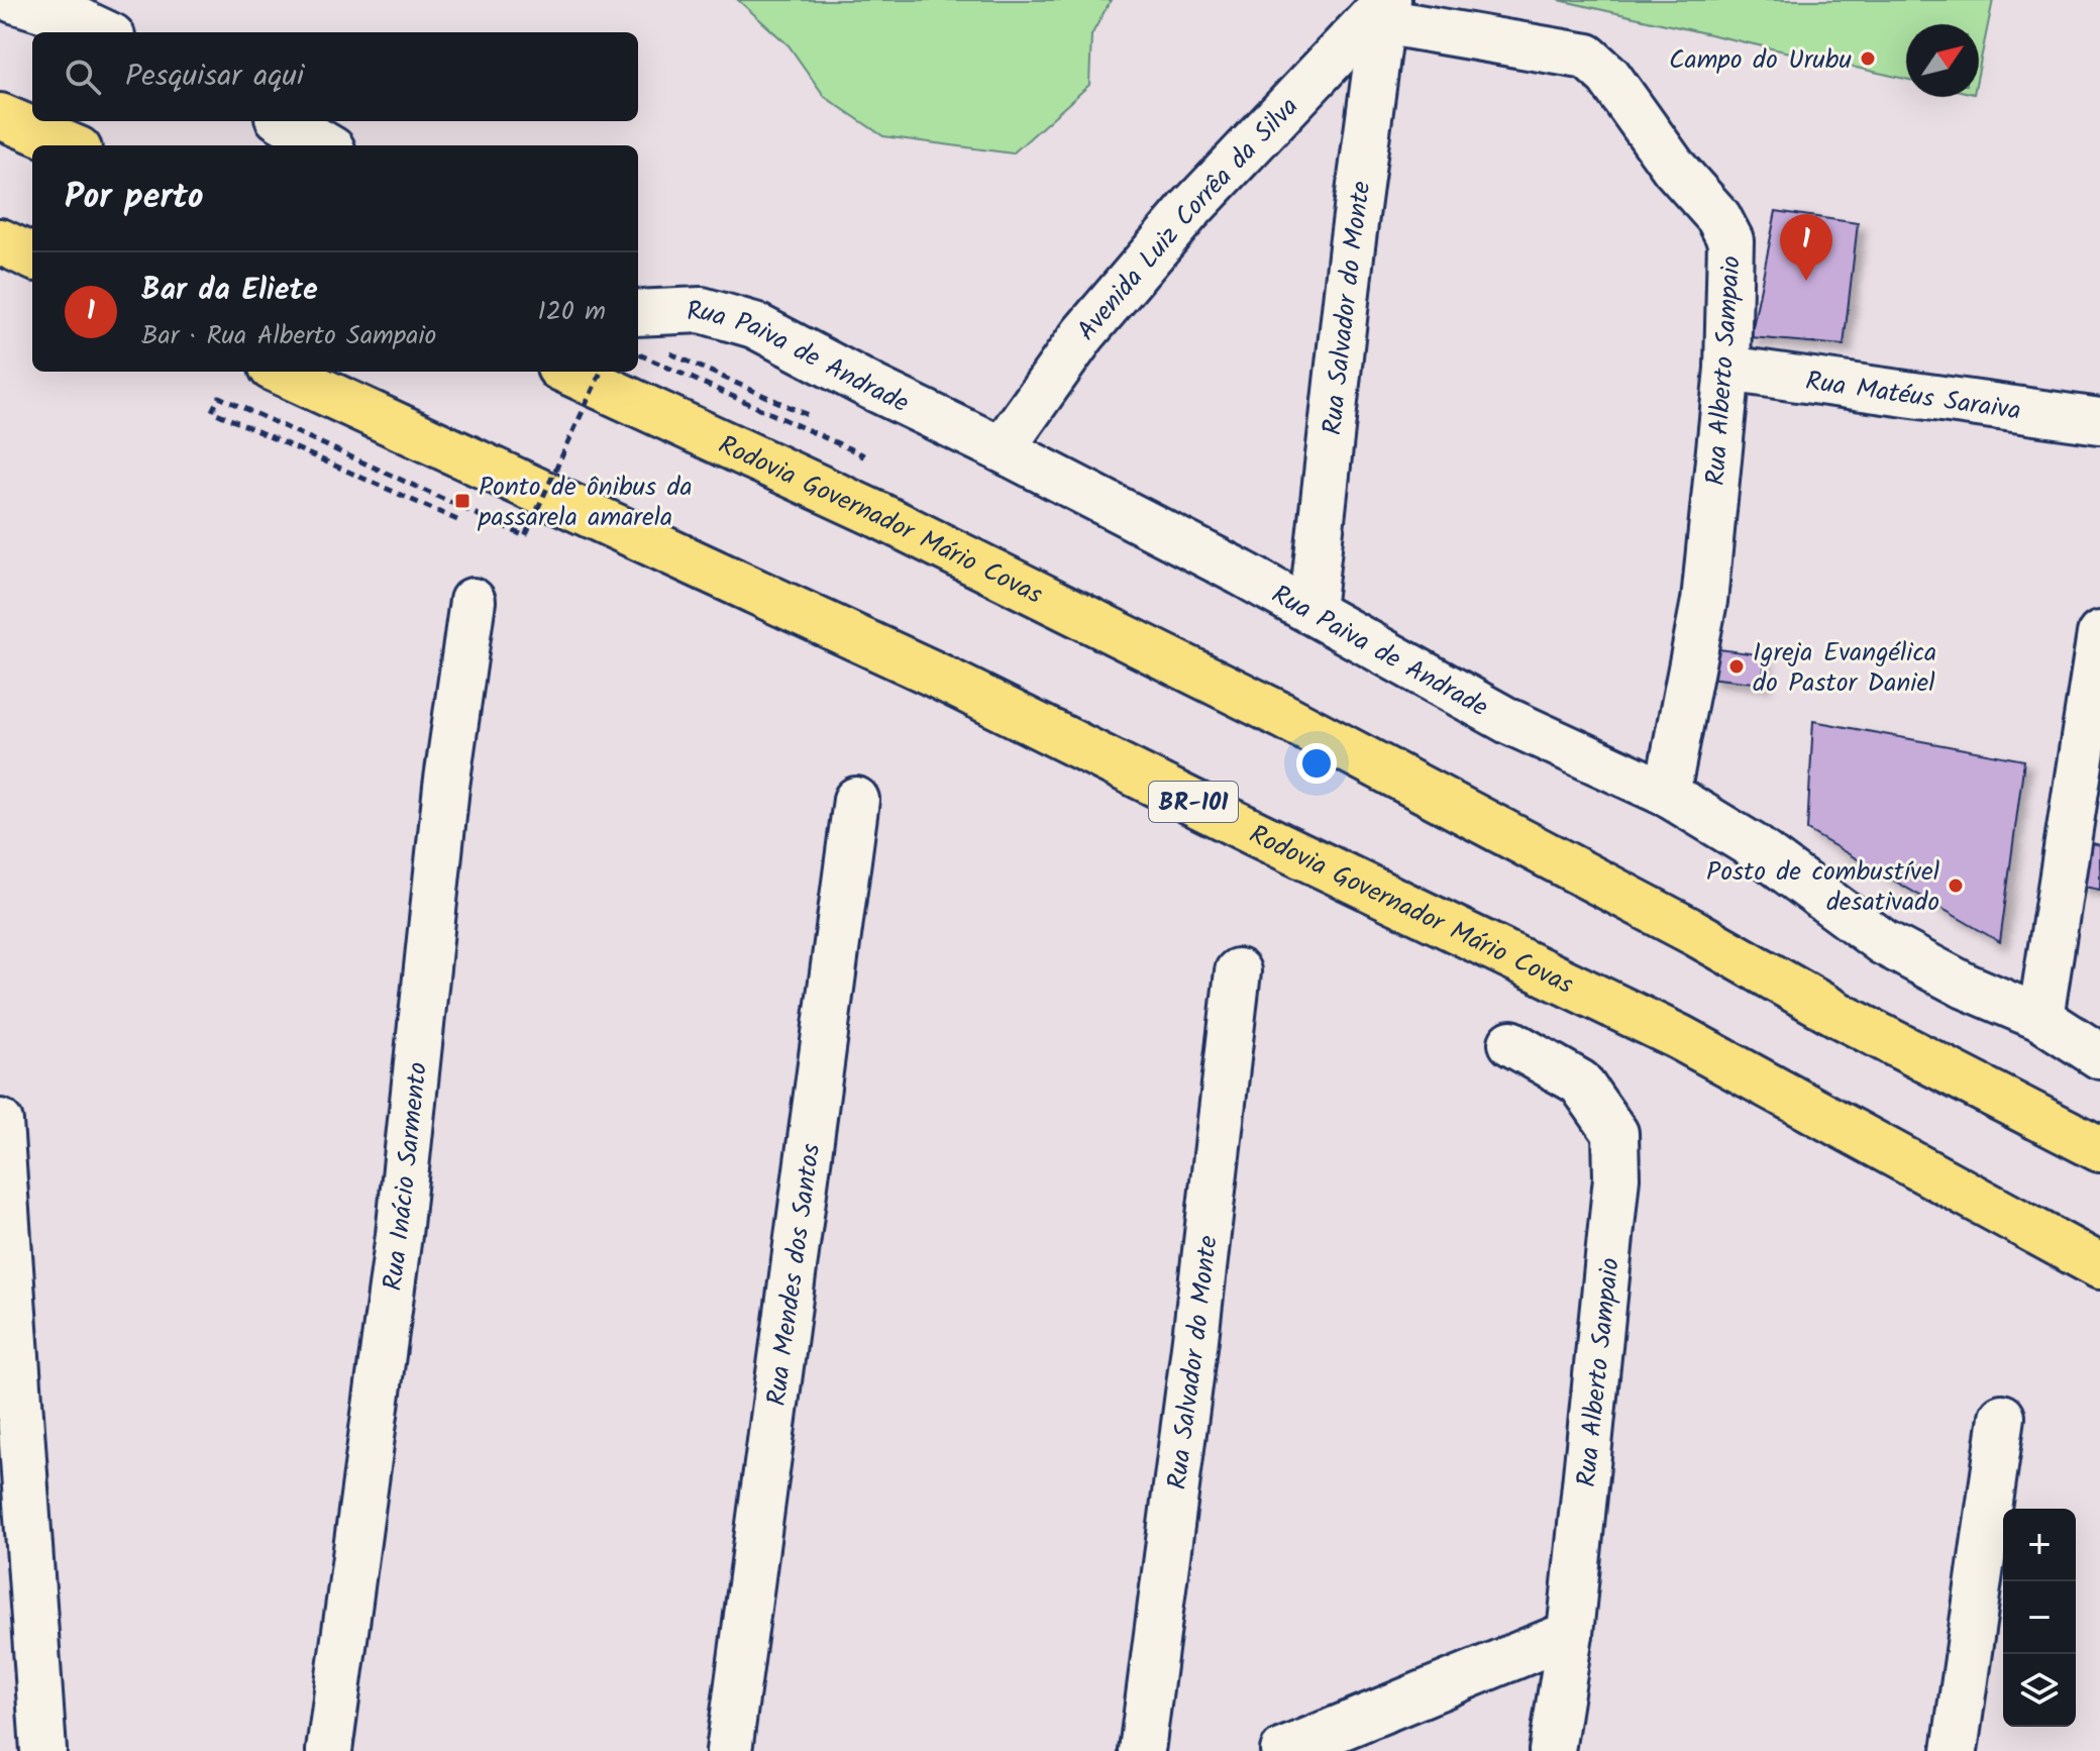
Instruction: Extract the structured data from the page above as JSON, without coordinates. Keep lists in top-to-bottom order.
{
  "streets": {
    "highway": ["Rodovia Governador Mário Covas", "BR-101"],
    "street": [
      "Avenida Luiz Corrêa da Silva",
      "Rua Salvador do Monte",
      "Rua Paiva de Andrade",
      "Rua Alberto Sampaio",
      "Rua Matéus Saraiva",
      "Rua Inácio Sarmento",
      "Rua Mendes dos Santos"
    ]
  },
  "crossings": [
    ["Avenida Luiz Corrêa da Silva", "Rua Salvador do Monte"],
    ["Avenida Luiz Corrêa da Silva", "Rua Paiva de Andrade"],
    ["Avenida Luiz Corrêa da Silva", "Rua Alberto Sampaio"],
    ["Rua Salvador do Monte", "Rua Paiva de Andrade"],
    ["Rua Salvador do Monte", "Rua Alberto Sampaio"],
    ["Rua Paiva de Andrade", "Rua Alberto Sampaio"],
    ["Rua Alberto Sampaio", "Rua Matéus Saraiva"]
  ],
  "places": {
    "other": ["Campo do Urubu", "Igreja Evangélica do Pastor Daniel", "Posto de combustível desativado"],
    "transit": ["Ponto de ônibus da passarela amarela"]
  },
  "north": "top right",
  "page": {
    "search": "Pesquisar aqui",
    "heading": "Por perto",
    "pins": "1",
    "list": [
      {
        "mark": "1",
        "name": "Bar da Eliete",
        "note": "Bar · Rua Alberto Sampaio",
        "value": "120 m"
      }
    ],
    "map_buttons": ["+", "−"]
  }
}
